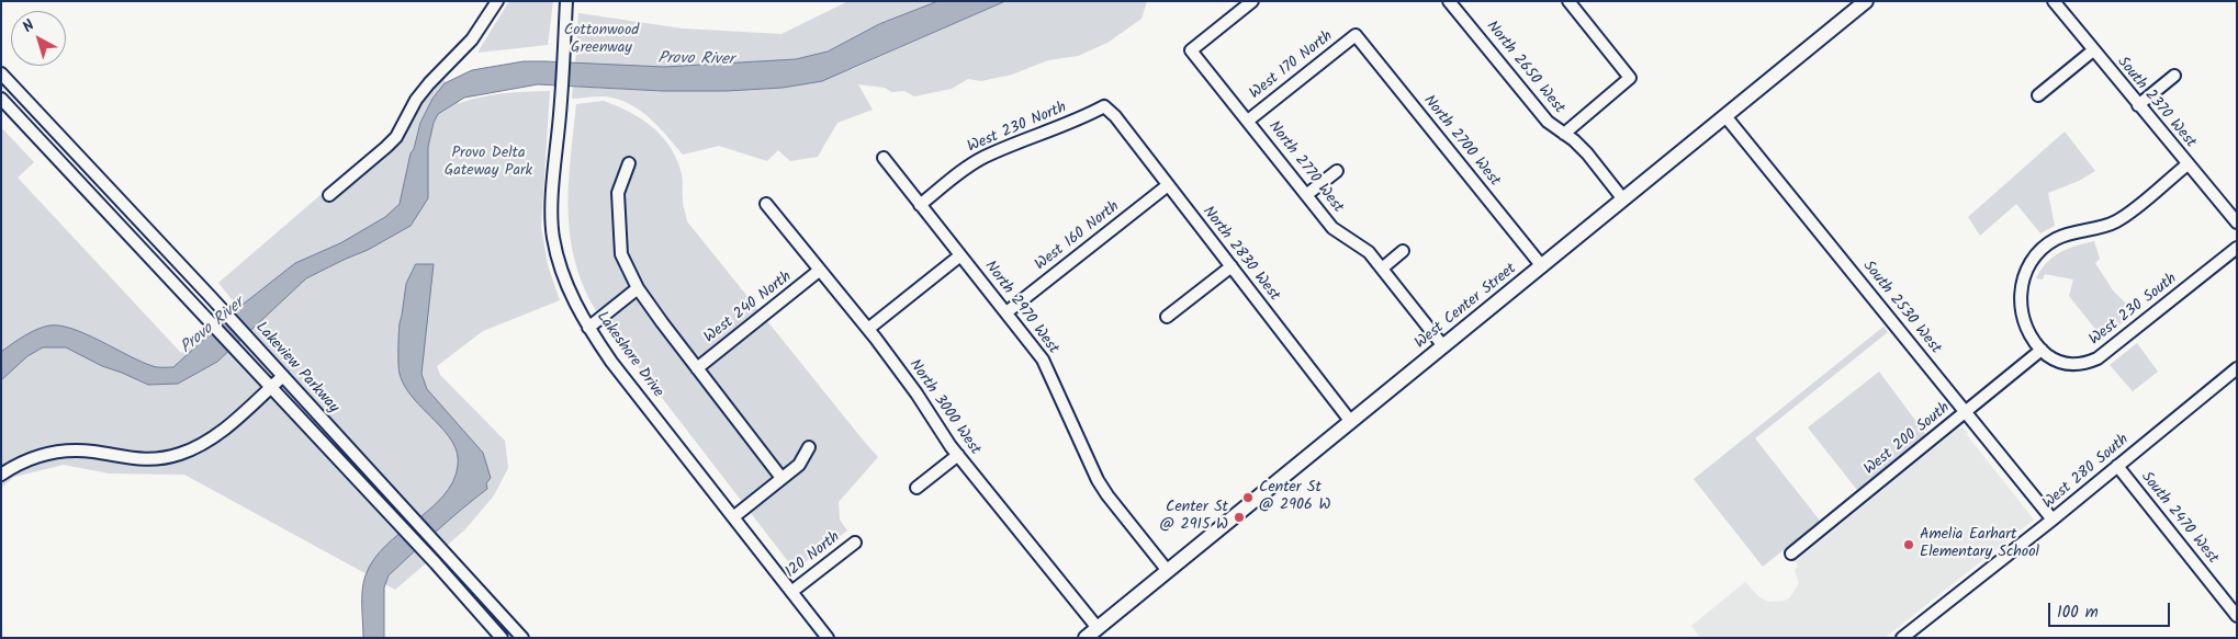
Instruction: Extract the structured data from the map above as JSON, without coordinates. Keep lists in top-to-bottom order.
{
  "streets": {
    "main road": ["West Center Street"],
    "street": [
      "West 170 North",
      "North 2650 West",
      "South 2370 West",
      "West 230 North",
      "North 2700 West",
      "North 2770 West",
      "West 160 North",
      "North 2830 West",
      "West 240 North",
      "North 2970 West",
      "South 2530 West",
      "West 230 South",
      "Lakeshore Drive",
      "Lakeview Parkway",
      "North 3000 West",
      "West 200 South",
      "West 280 South",
      "South 2470 West",
      "120 North"
    ]
  },
  "crossings": [
    ["West 170 North", "North 2700 West"],
    ["West 170 North", "North 2770 West"],
    ["North 2650 West", "West Center Street"],
    ["West 230 North", "North 2830 West"],
    ["West 230 North", "North 2970 West"],
    ["North 2700 West", "West Center Street"],
    ["North 2770 West", "West Center Street"],
    ["West 160 North", "North 2830 West"],
    ["West 160 North", "North 2970 West"],
    ["North 2830 West", "West Center Street"],
    ["West Center Street", "North 2970 West"],
    ["West Center Street", "South 2530 West"],
    ["West Center Street", "North 3000 West"],
    ["West 240 North", "North 3000 West"],
    ["South 2530 West", "West 200 South"],
    ["South 2530 West", "West 280 South"],
    ["West 230 South", "West 200 South"],
    ["Lakeshore Drive", "120 North"],
    ["West 280 South", "South 2470 West"]
  ],
  "water": ["Provo River"],
  "parks": ["Cottonwood Greenway", "Provo Delta Gateway Park"],
  "places": ["Center St @ 2906 W", "Center St @ 2915 W", "Amelia Earhart Elementary School"],
  "scale_bar": "100 m",
  "north": "top left"
}
